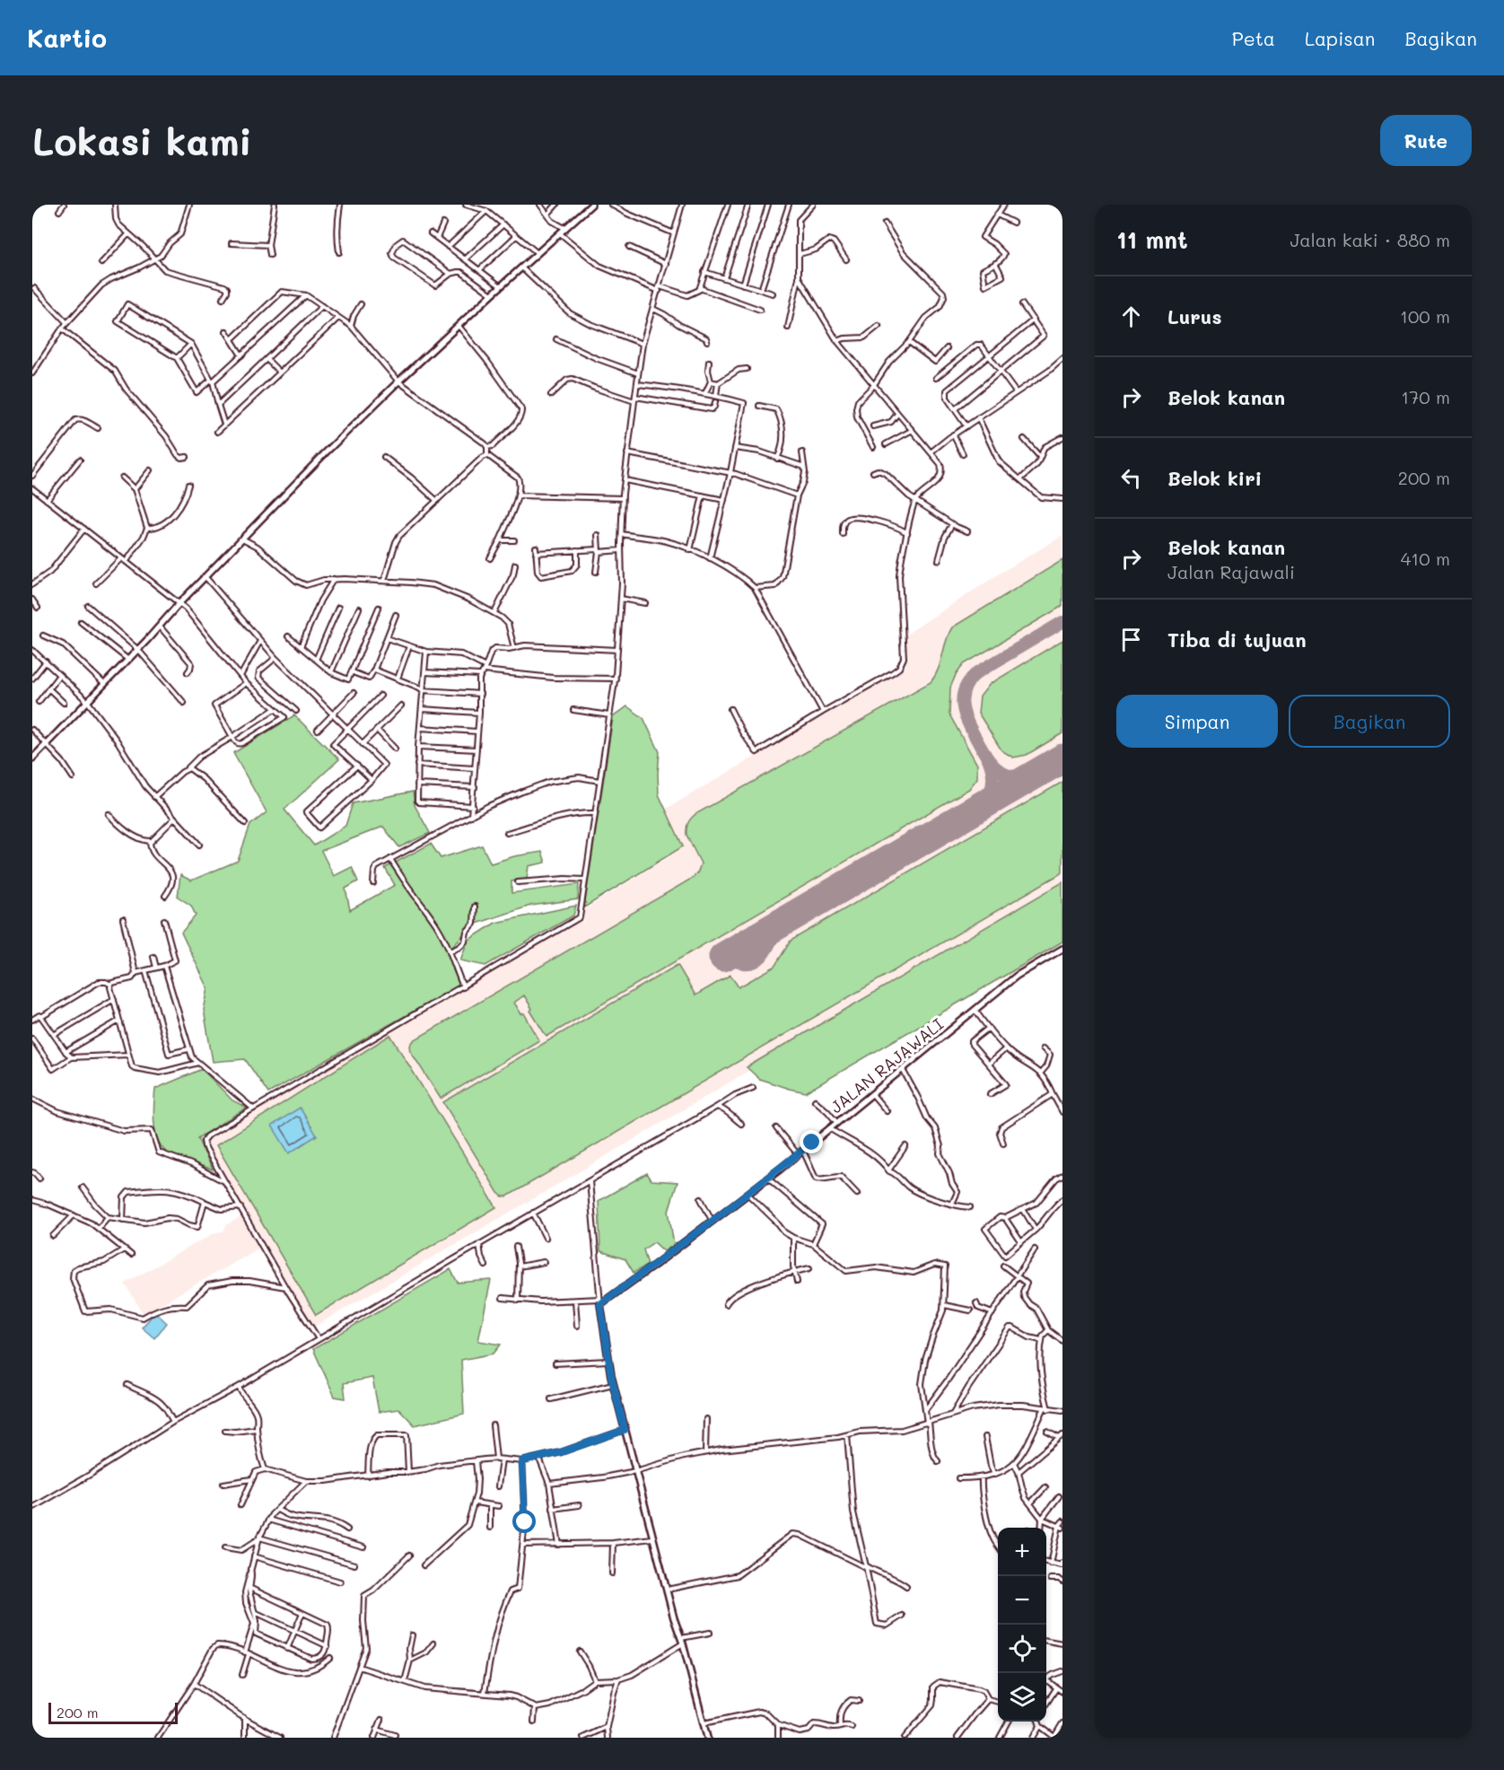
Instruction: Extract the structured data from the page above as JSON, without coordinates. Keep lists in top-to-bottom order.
{
  "streets": {
    "street": ["JALAN RAJAWALI"]
  },
  "scale_bar": "200 m",
  "page": {
    "header": "Kartio",
    "nav": ["Peta", "Lapisan", "Bagikan"],
    "buttons": [
      "Rute",
      ["Simpan", "Bagikan"]
    ],
    "title": "Lokasi kami",
    "heading": ["11 mnt", "Jalan kaki · 880 m"],
    "list": [
      ["Lurus", "100 m"],
      ["Belok kanan", "170 m"],
      ["Belok kiri", "200 m"],
      ["Belok kanan", "Jalan Rajawali", "410 m"],
      "Tiba di tujuan"
    ],
    "map_buttons": ["+", "−"],
    "scale": "200 m"
  }
}
